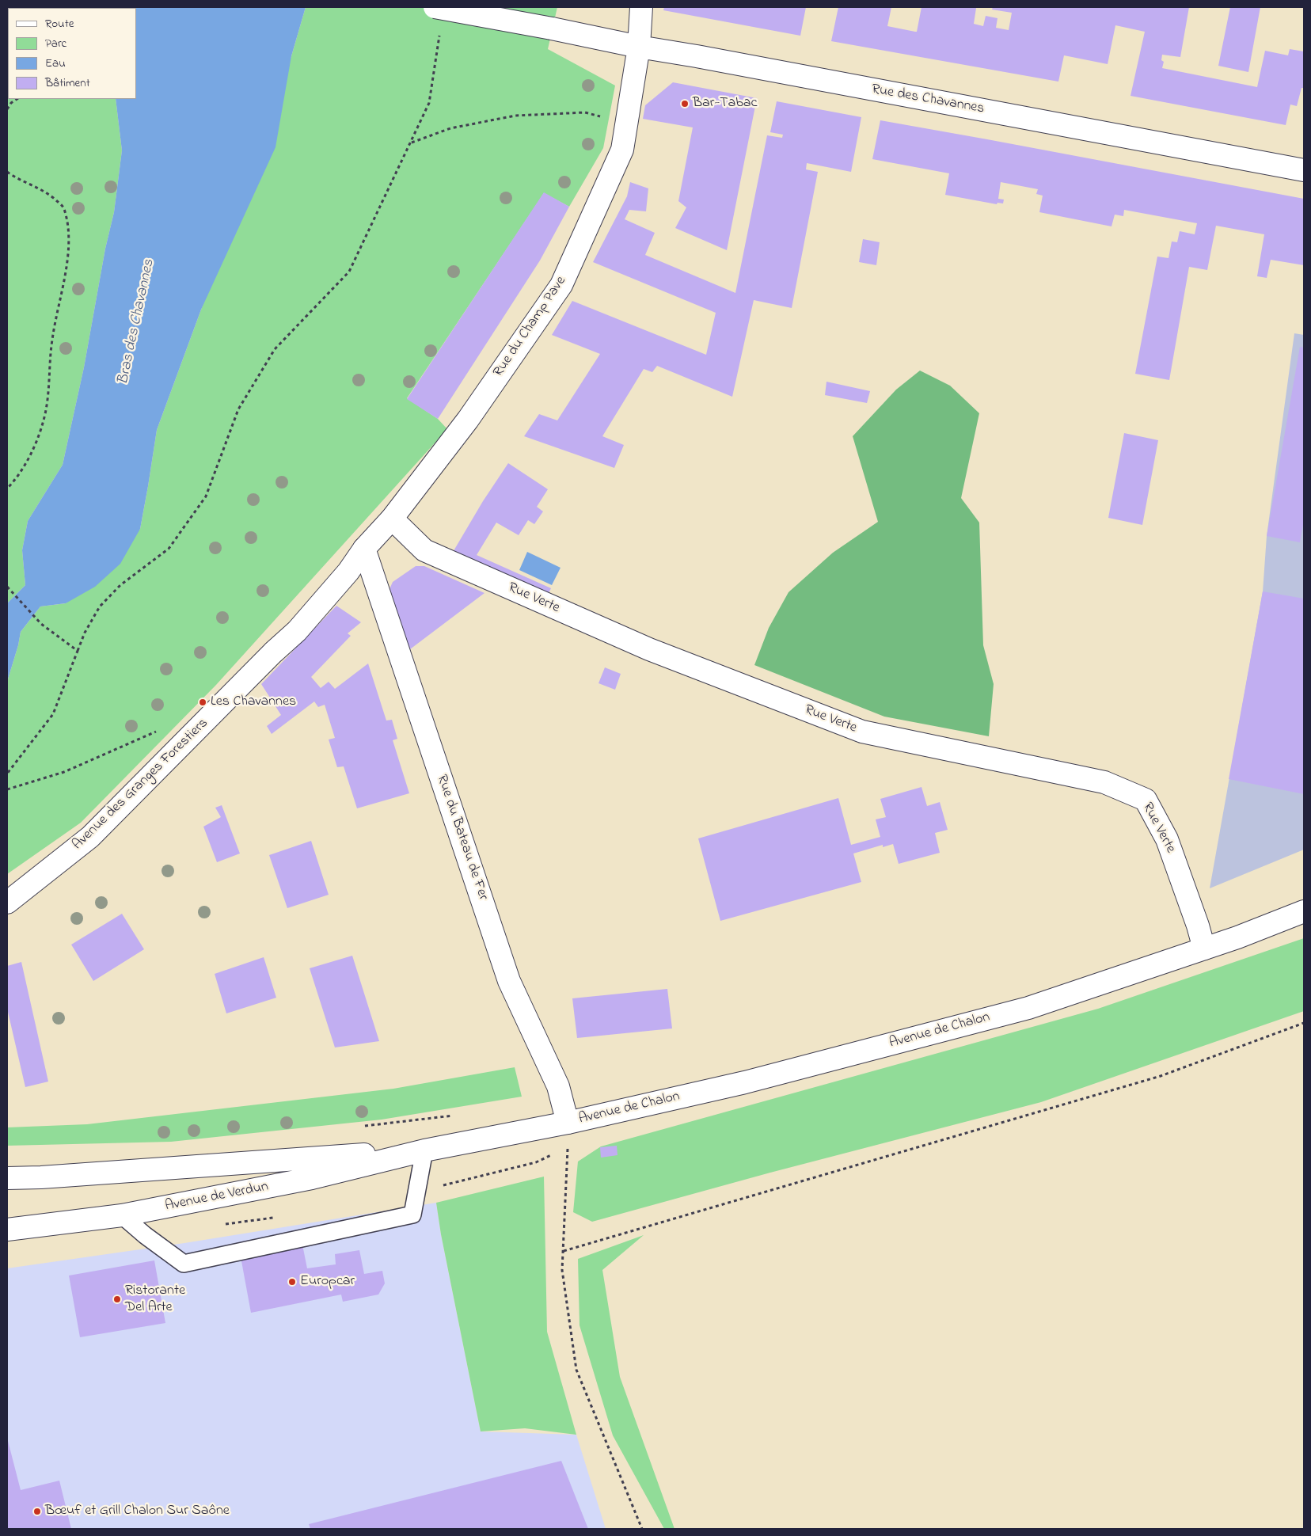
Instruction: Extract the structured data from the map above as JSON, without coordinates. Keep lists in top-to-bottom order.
{
  "streets": {
    "street": [
      "Rue des Chavannes",
      "Rue du Champ Pave",
      "Rue Verte",
      "Avenue des Granges Forestiers",
      "Rue du Bateau de Fer",
      "Avenue de Chalon",
      "Avenue de Verdun"
    ]
  },
  "crossings": [
    ["Rue des Chavannes", "Rue du Champ Pave"],
    ["Rue du Champ Pave", "Rue Verte"],
    ["Rue du Champ Pave", "Avenue des Granges Forestiers"],
    ["Rue du Champ Pave", "Rue du Bateau de Fer"],
    ["Rue Verte", "Avenue de Chalon"],
    ["Rue du Bateau de Fer", "Avenue de Chalon"],
    ["Rue du Bateau de Fer", "Avenue de Verdun"],
    ["Avenue de Chalon", "Avenue de Verdun"]
  ],
  "water": ["Bras des Chavannes"],
  "places": [
    "Bar-Tabac",
    "Les Chavannes",
    "Europcar",
    "Ristorante Del Arte",
    "Bœuf et Grill Chalon Sur Saône"
  ],
  "legend": [
    "Route",
    "Parc",
    "Eau",
    "Bâtiment"
  ]
}
